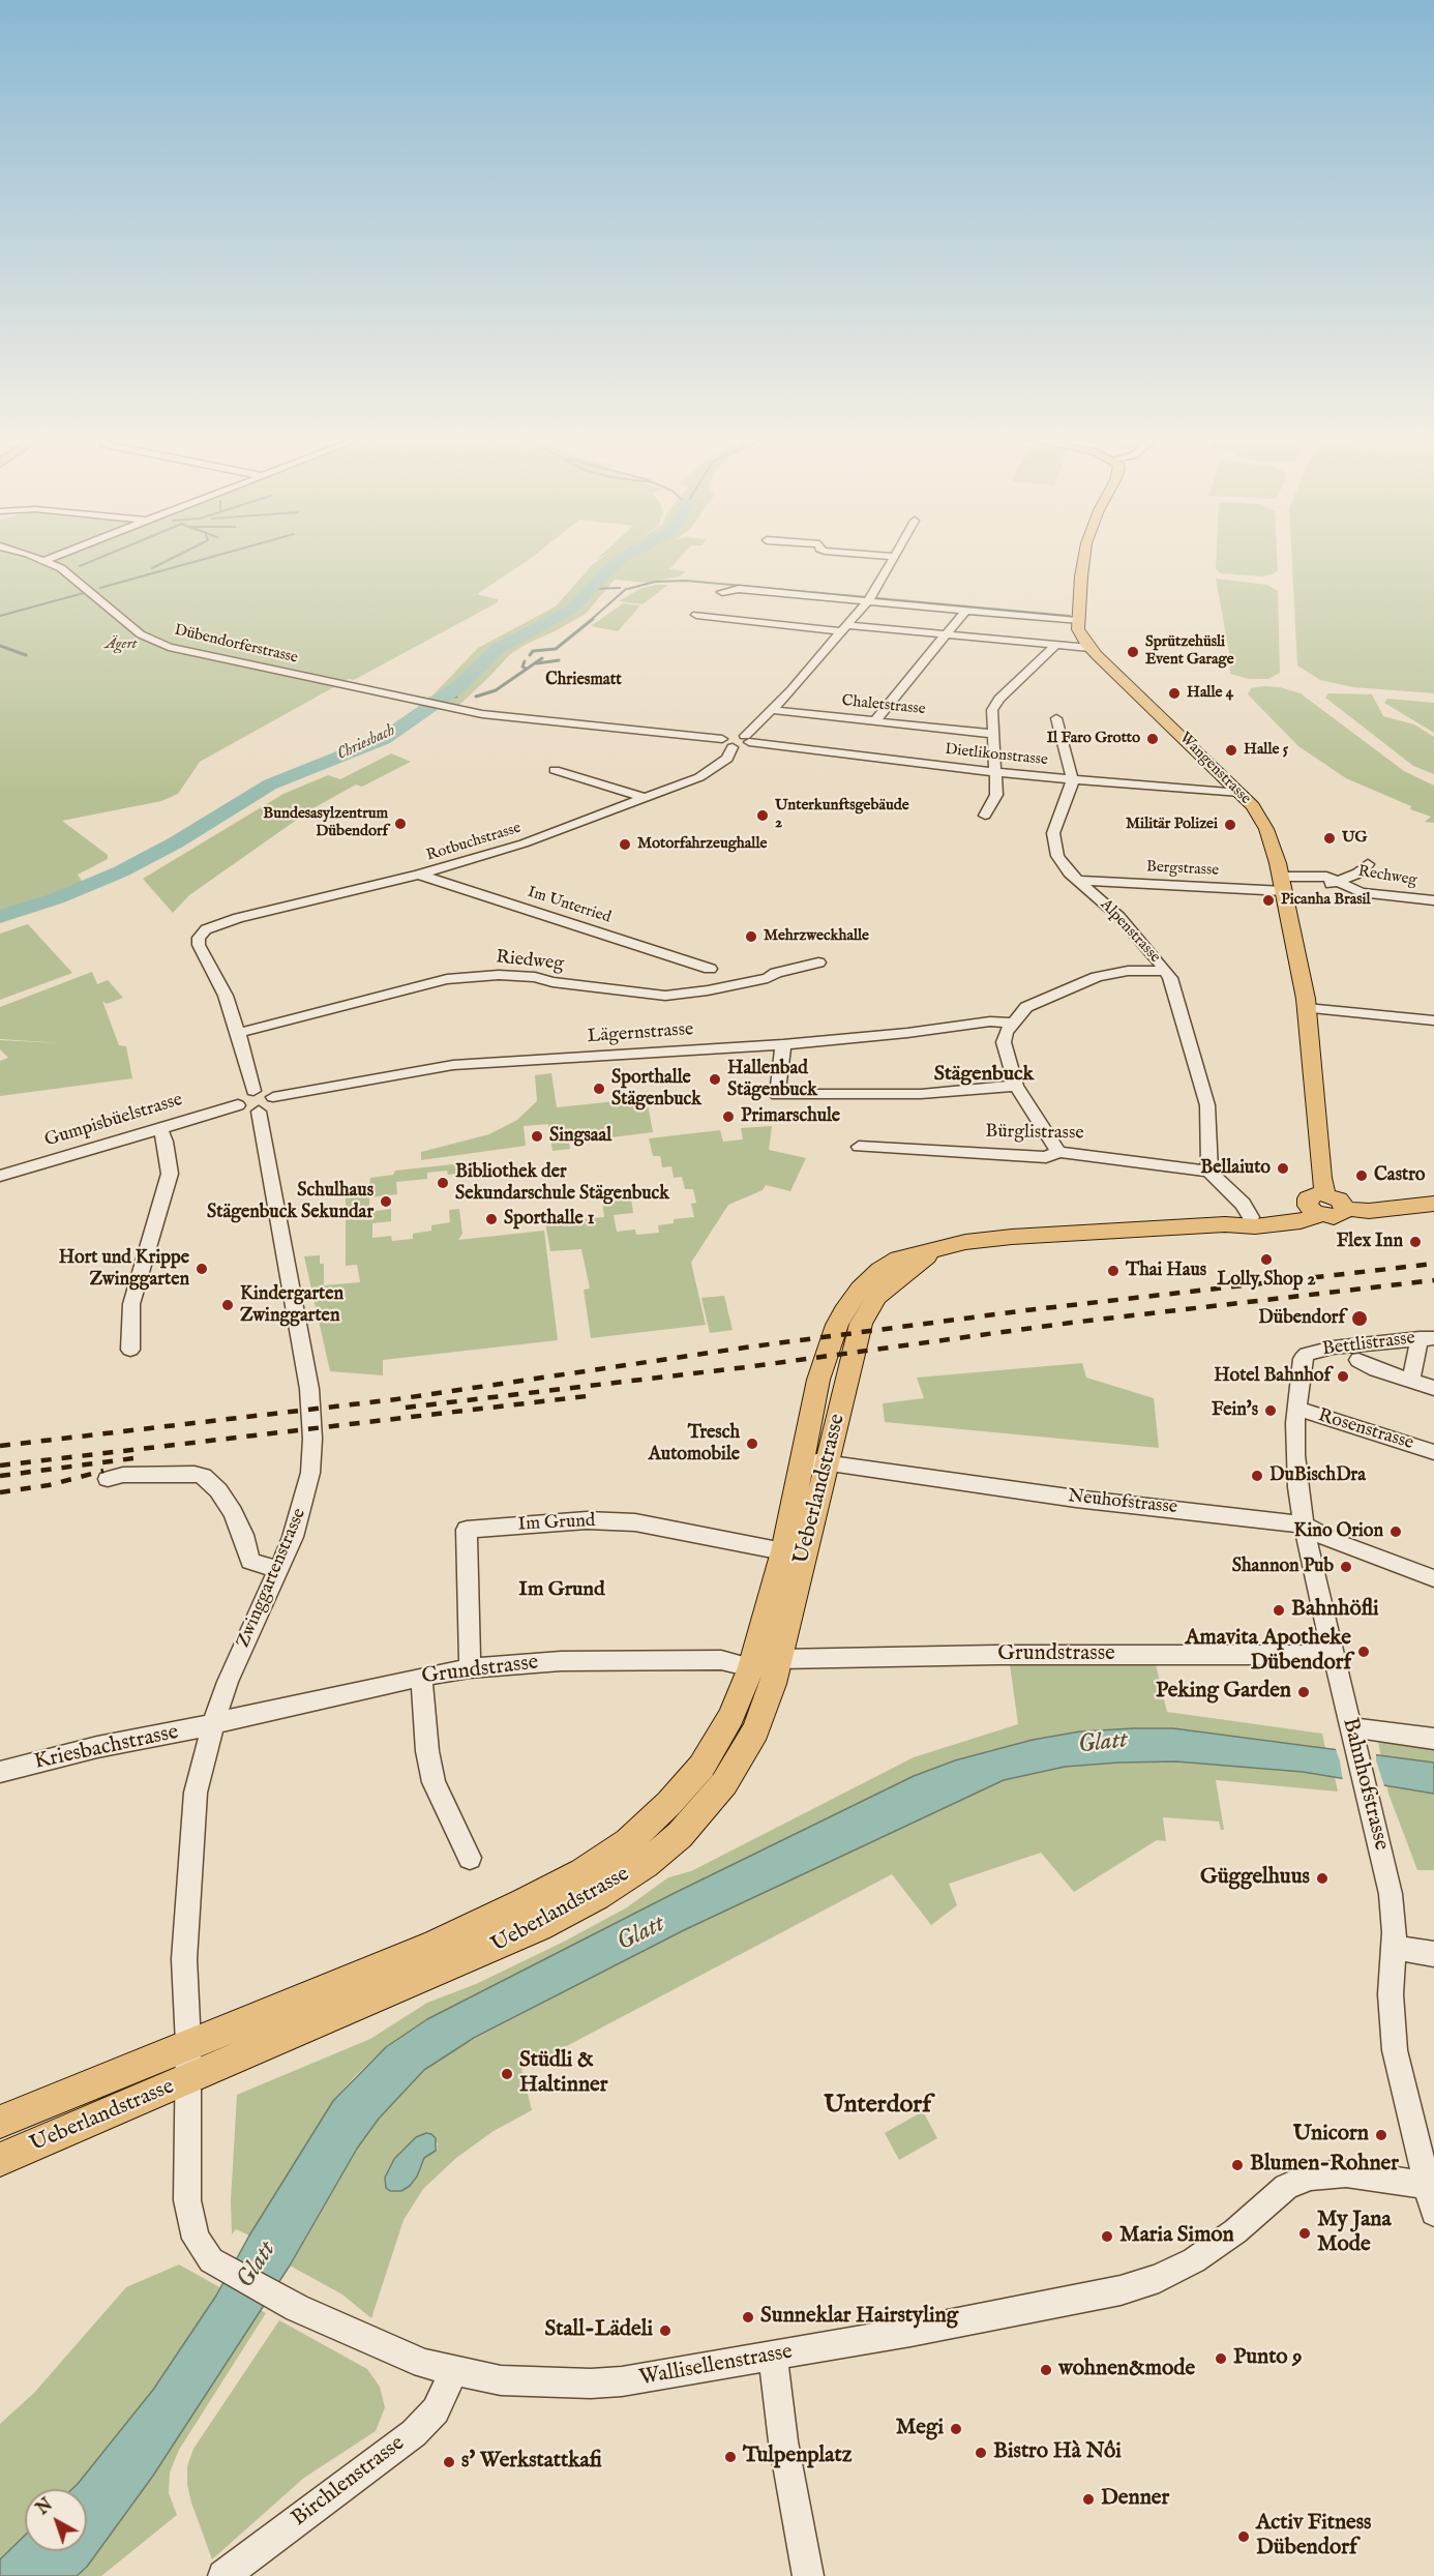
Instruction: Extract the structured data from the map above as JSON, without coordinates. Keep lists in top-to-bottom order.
{
  "streets": {
    "main road": ["Wangenstrasse", "Ueberlandstrasse"],
    "street": [
      "Dübendorferstrasse",
      "Chaletstrasse",
      "Dietlikonstrasse",
      "Rotbuchstrasse",
      "Bergstrasse",
      "Rechweg",
      "Im Unterried",
      "Alpenstrasse",
      "Riedweg",
      "Lägernstrasse",
      "Gumpisbüelstrasse",
      "Bürglistrasse",
      "Bettlistrasse",
      "Rosenstrasse",
      "Neuhofstrasse",
      "Im Grund",
      "Zwinggartenstrasse",
      "Grundstrasse",
      "Kriesbachstrasse",
      "Bahnhofstrasse",
      "Wallisellenstrasse",
      "Birchlenstrasse"
    ]
  },
  "crossings": [
    ["Dietlikonstrasse", "Wangenstrasse"],
    ["Dietlikonstrasse", "Alpenstrasse"],
    ["Wangenstrasse", "Bergstrasse"],
    ["Wangenstrasse", "Rechweg"],
    ["Wangenstrasse", "Ueberlandstrasse"],
    ["Rotbuchstrasse", "Im Unterried"],
    ["Rotbuchstrasse", "Riedweg"],
    ["Bergstrasse", "Rechweg"],
    ["Bergstrasse", "Alpenstrasse"],
    ["Alpenstrasse", "Bürglistrasse"],
    ["Lägernstrasse", "Gumpisbüelstrasse"],
    ["Lägernstrasse", "Zwinggartenstrasse"],
    ["Gumpisbüelstrasse", "Zwinggartenstrasse"],
    ["Bettlistrasse", "Bahnhofstrasse"],
    ["Rosenstrasse", "Bahnhofstrasse"],
    ["Ueberlandstrasse", "Neuhofstrasse"],
    ["Ueberlandstrasse", "Im Grund"],
    ["Ueberlandstrasse", "Zwinggartenstrasse"],
    ["Ueberlandstrasse", "Grundstrasse"],
    ["Ueberlandstrasse", "Wallisellenstrasse"],
    ["Neuhofstrasse", "Bahnhofstrasse"],
    ["Im Grund", "Grundstrasse"],
    ["Zwinggartenstrasse", "Grundstrasse"],
    ["Zwinggartenstrasse", "Kriesbachstrasse"],
    ["Zwinggartenstrasse", "Wallisellenstrasse"],
    ["Grundstrasse", "Kriesbachstrasse"],
    ["Grundstrasse", "Bahnhofstrasse"],
    ["Bahnhofstrasse", "Wallisellenstrasse"],
    ["Wallisellenstrasse", "Birchlenstrasse"]
  ],
  "districts": [
    "Chriesmatt",
    "Stägenbuck",
    "Im Grund",
    "Unterdorf"
  ],
  "water": ["Chriesbach", "Glatt"],
  "parks": ["Ägert"],
  "places": [
    "Sprützehüsli Event Garage",
    "Halle 4",
    "Il Faro Grotto",
    "Halle 5",
    "Unterkunftsgebäude 2",
    "Bundesasylzentrum Dübendorf",
    "Militär Polizei",
    "UG",
    "Motorfahrzeughalle",
    "Picanha Brasil",
    "Mehrzweckhalle",
    "Hallenbad Stägenbuck",
    "Sporthalle Stägenbuck",
    "Primarschule",
    "Singsaal",
    "Bellaiuto",
    "Castro",
    "Bibliothek der Sekundarschule Stägenbuck",
    "Schulhaus Stägenbuck Sekundar",
    "Sporthalle 1",
    "Flex Inn",
    "Lolly Shop 2",
    "Hort und Krippe Zwinggarten",
    "Thai Haus",
    "Kindergarten Zwinggarten",
    "Dübendorf",
    "Hotel Bahnhof",
    "Fein's",
    "Tresch Automobile",
    "DuBischDra",
    "Kino Orion",
    "Shannon Pub",
    "Bahnhöfli",
    "Amavita Apotheke Dübendorf",
    "Peking Garden",
    "Güggelhuus",
    "Stüdli & Haltinner",
    "Unicorn",
    "Blumen-Rohner",
    "My Jana Mode",
    "Maria Simon",
    "Sunneklar Hairstyling",
    "Stall-Lädeli",
    "Punto 9",
    "wohnen&mode",
    "Megi",
    "Bistro Hà Nôi",
    "Tulpenplatz",
    "s' Werkstattkafi",
    "Denner",
    "Activ Fitness Dübendorf"
  ],
  "north": "top left"
}
